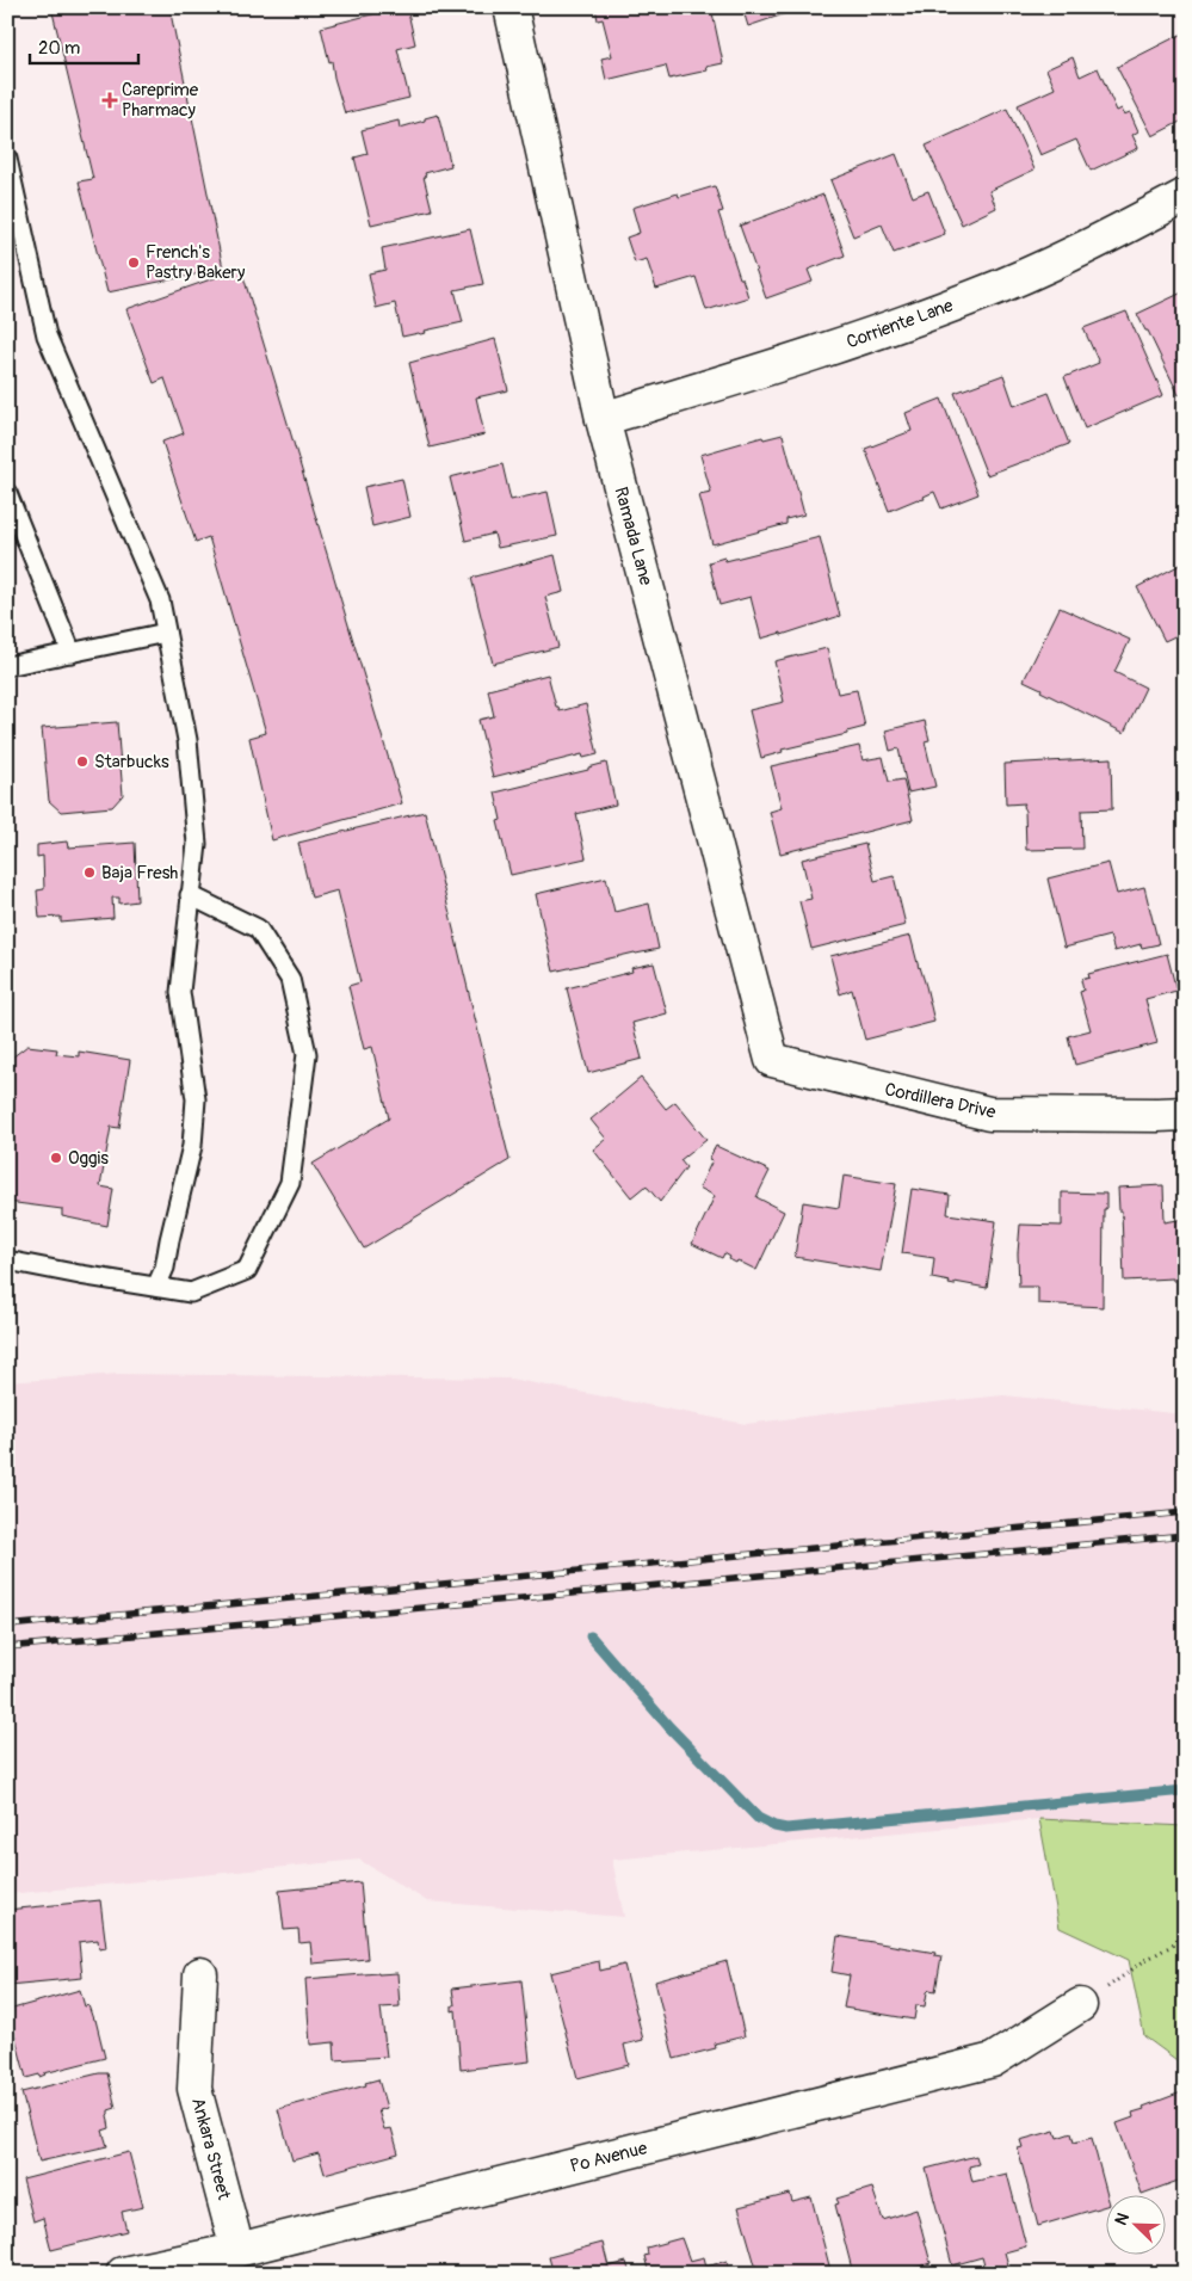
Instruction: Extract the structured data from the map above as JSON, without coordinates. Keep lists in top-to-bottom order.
{
  "streets": {
    "street": [
      "Corriente Lane",
      "Ramada Lane",
      "Cordillera Drive",
      "Ankara Street",
      "Po Avenue"
    ]
  },
  "crossings": [
    ["Corriente Lane", "Ramada Lane"],
    ["Ramada Lane", "Cordillera Drive"],
    ["Ankara Street", "Po Avenue"]
  ],
  "places": {
    "health": ["Careprime Pharmacy"],
    "other": [
      "French's Pastry Bakery",
      "Starbucks",
      "Baja Fresh",
      "Oggis"
    ]
  },
  "scale_bar": "20 m",
  "north": "top left"
}
